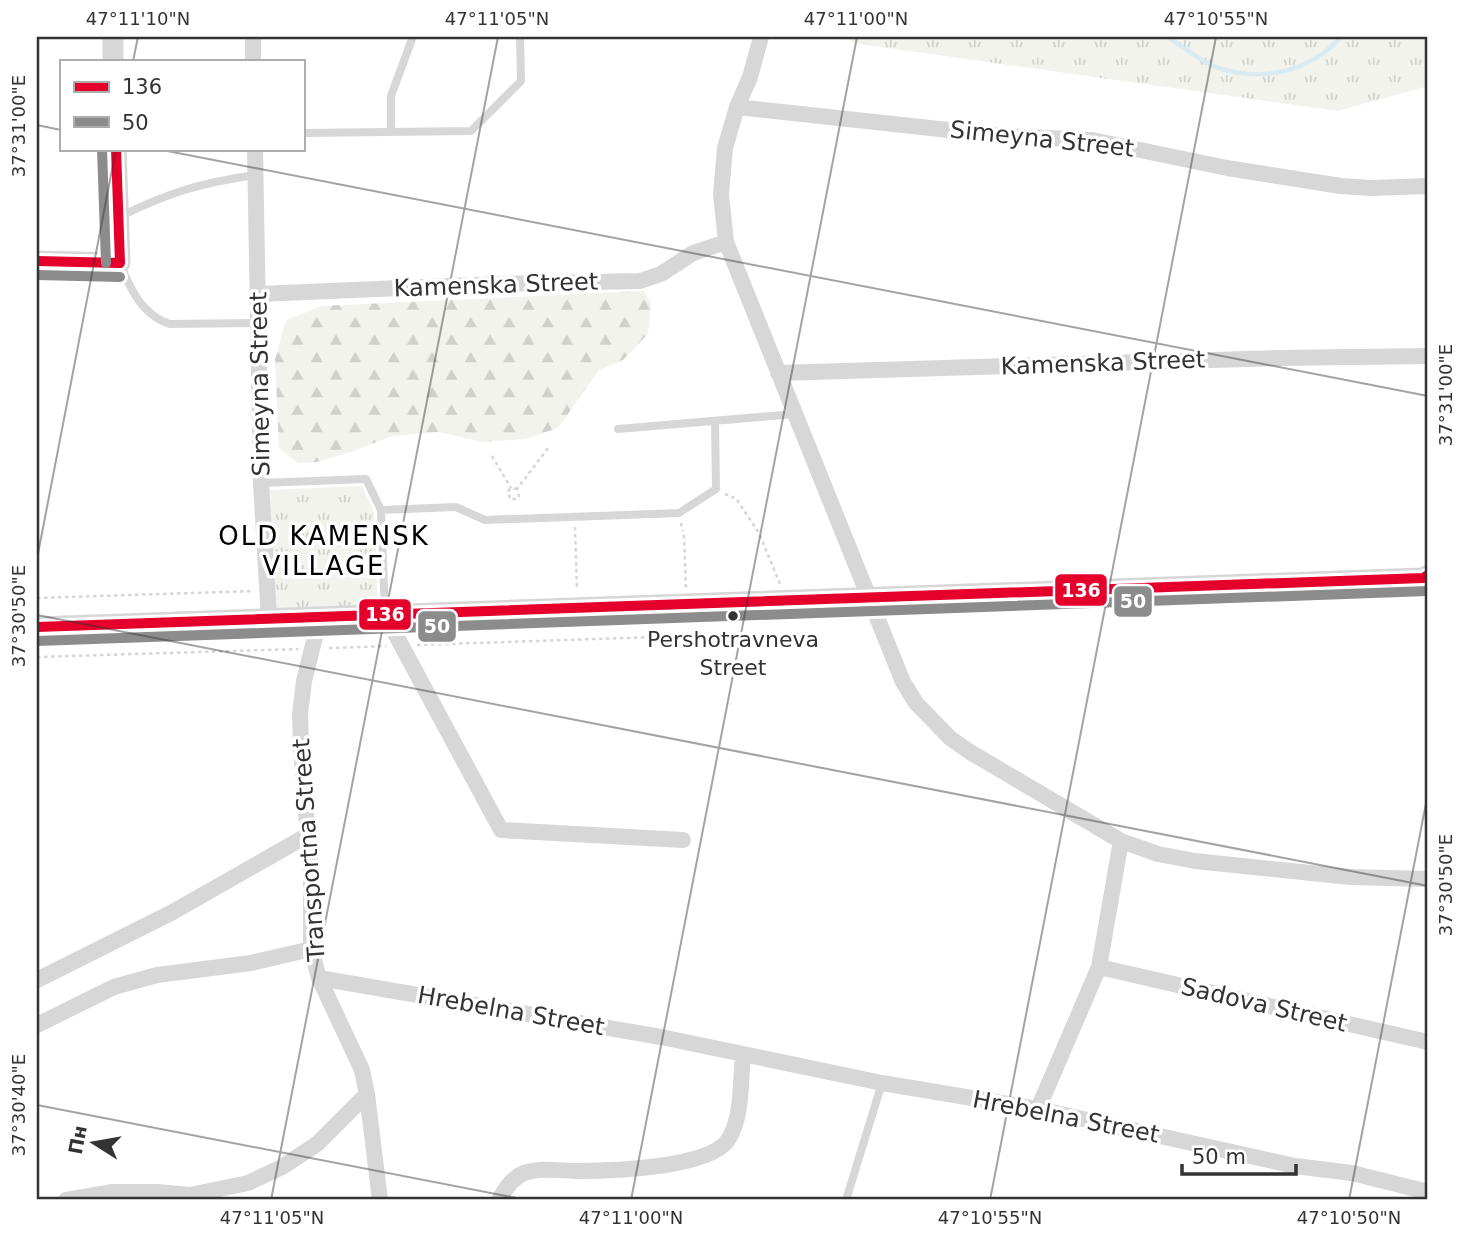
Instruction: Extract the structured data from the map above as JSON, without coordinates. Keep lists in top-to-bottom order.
{
  "streets": {
    "street": [
      "Simeyna Street",
      "Kamenska Street",
      "Transportna Street",
      "Sadova Street",
      "Hrebelna Street"
    ]
  },
  "crossings": [
    ["Simeyna Street", "Kamenska Street"],
    ["Transportna Street", "Hrebelna Street"]
  ],
  "districts": ["OLD KAMENSK VILLAGE"],
  "places": ["Pershotravneva Street"],
  "lines": ["transit line 136", "transit line 50"],
  "legend": ["136", "50"],
  "scale_bar": "50 m",
  "north": "left",
  "coordinates": [
    "47°11'10\"N",
    "47°11'05\"N",
    "47°11'00\"N",
    "47°10'55\"N",
    "37°31'00\"E",
    "37°30'50\"E",
    "37°30'40\"E",
    "47°10'50\"N"
  ]
}
